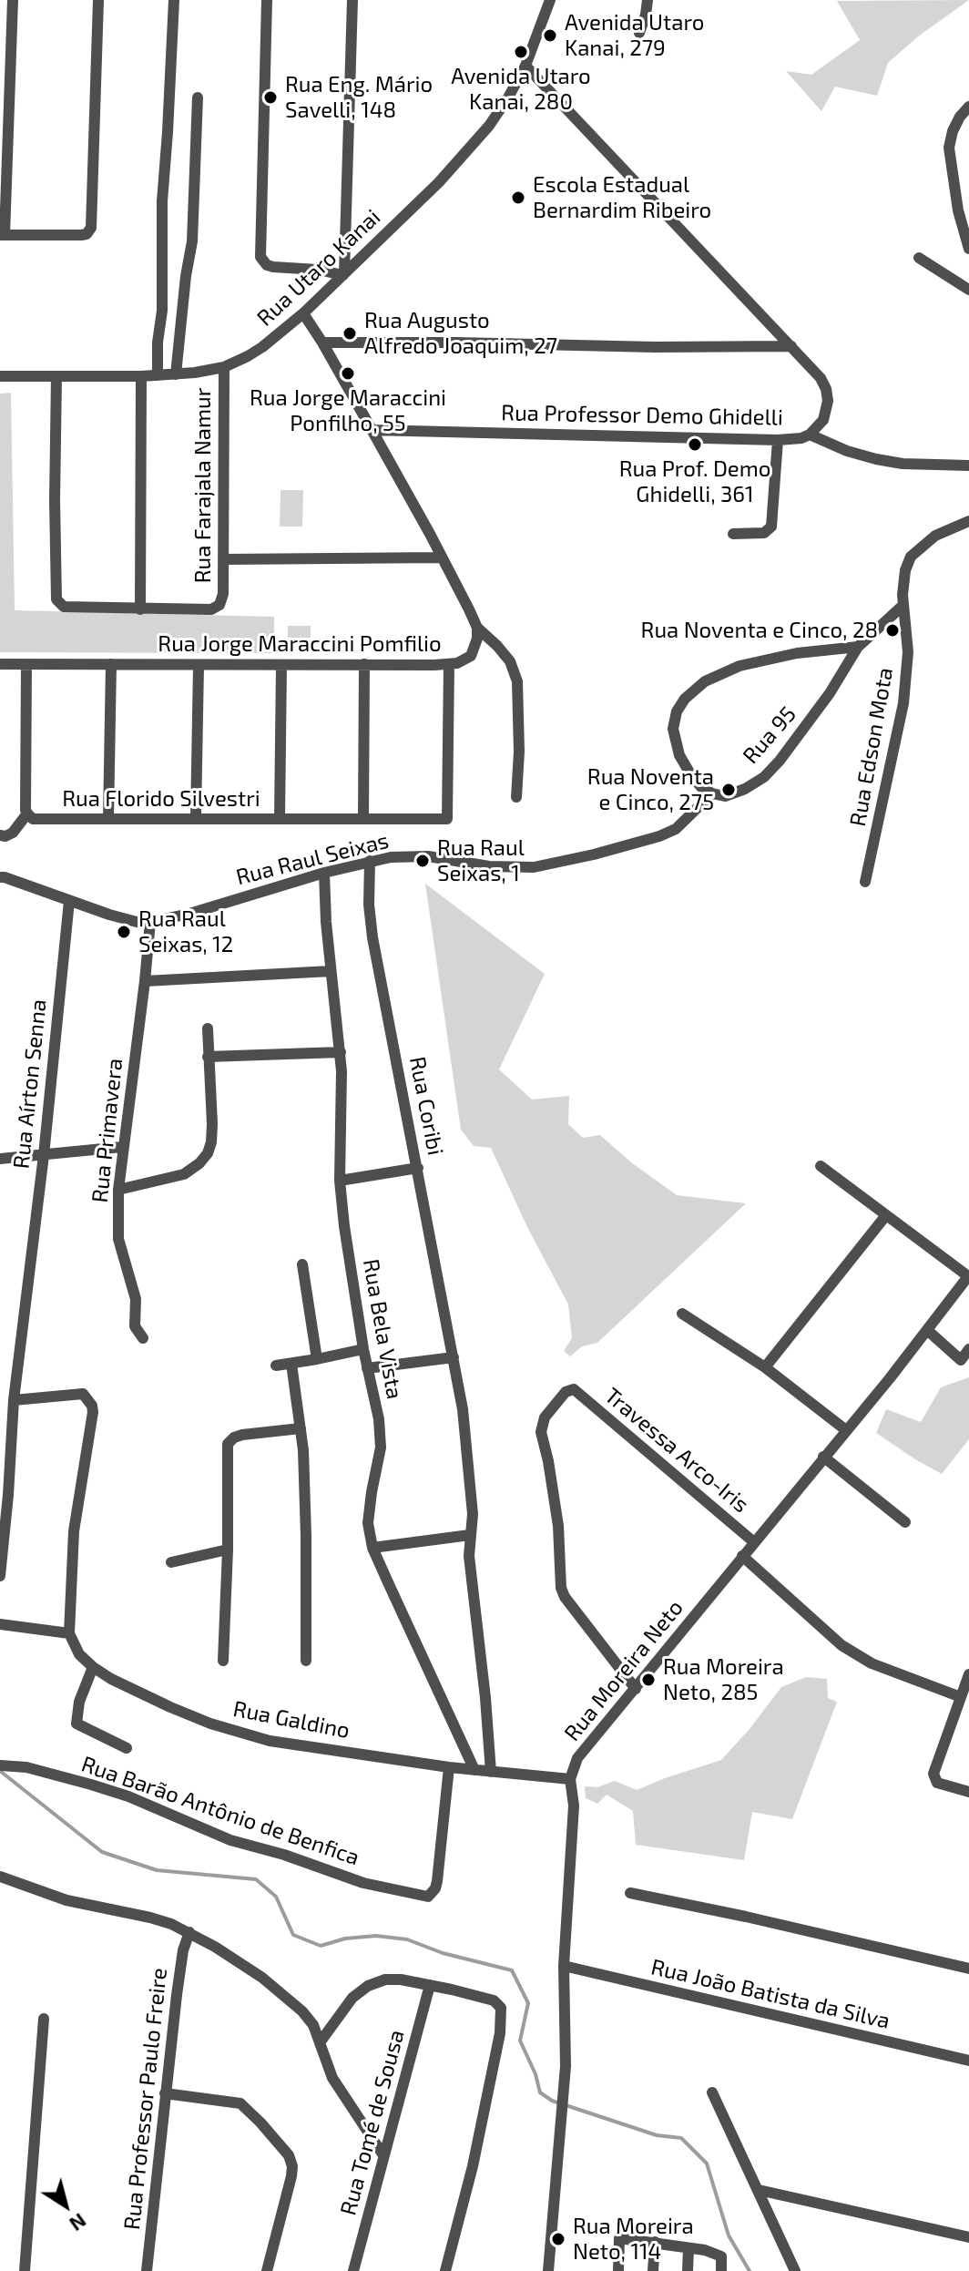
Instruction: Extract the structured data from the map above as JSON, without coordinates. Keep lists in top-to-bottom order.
{
  "streets": {
    "street": [
      "Rua Utaro Kanai",
      "Rua Professor Demo Ghidelli",
      "Rua Farajala Namur",
      "Rua Jorge Maraccini Pomfilio",
      "Rua 95",
      "Rua Edson Mota",
      "Rua Florido Silvestri",
      "Rua Raul Seixas",
      "Rua Aírton Senna",
      "Rua Coribi",
      "Rua Primavera",
      "Rua Bela Vista",
      "Travessa Arco-Iris",
      "Rua Moreira Neto",
      "Rua Galdino",
      "Rua Barão Antônio de Benfica",
      "Rua João Batista da Silva",
      "Rua Professor Paulo Freire",
      "Rua Tomé de Sousa"
    ]
  },
  "crossings": [
    ["Rua Utaro Kanai", "Rua Professor Demo Ghidelli"],
    ["Rua Utaro Kanai", "Rua Farajala Namur"],
    ["Rua Jorge Maraccini Pomfilio", "Rua Florido Silvestri"],
    ["Rua 95", "Rua Edson Mota"],
    ["Rua 95", "Rua Raul Seixas"],
    ["Rua Raul Seixas", "Rua Aírton Senna"],
    ["Rua Raul Seixas", "Rua Coribi"],
    ["Rua Raul Seixas", "Rua Primavera"],
    ["Rua Raul Seixas", "Rua Bela Vista"],
    ["Rua Coribi", "Rua Galdino"],
    ["Rua Bela Vista", "Rua Galdino"],
    ["Travessa Arco-Iris", "Rua Moreira Neto"],
    ["Rua Moreira Neto", "Rua Galdino"],
    ["Rua Galdino", "Rua Barão Antônio de Benfica"]
  ],
  "places": [
    "Avenida Utaro Kanai, 279",
    "Avenida Utaro Kanai, 280",
    "Rua Eng. Mário Savelli, 148",
    "Escola Estadual Bernardim Ribeiro",
    "Rua Augusto Alfredo Joaquim, 27",
    "Rua Jorge Maraccini Ponfilho, 55",
    "Rua Prof. Demo Ghidelli, 361",
    "Rua Noventa e Cinco, 28",
    "Rua Noventa e Cinco, 275",
    "Rua Raul Seixas, 1",
    "Rua Raul Seixas, 12",
    "Rua Moreira Neto, 285",
    "Rua Moreira Neto, 114"
  ],
  "north": "bottom right"
}
